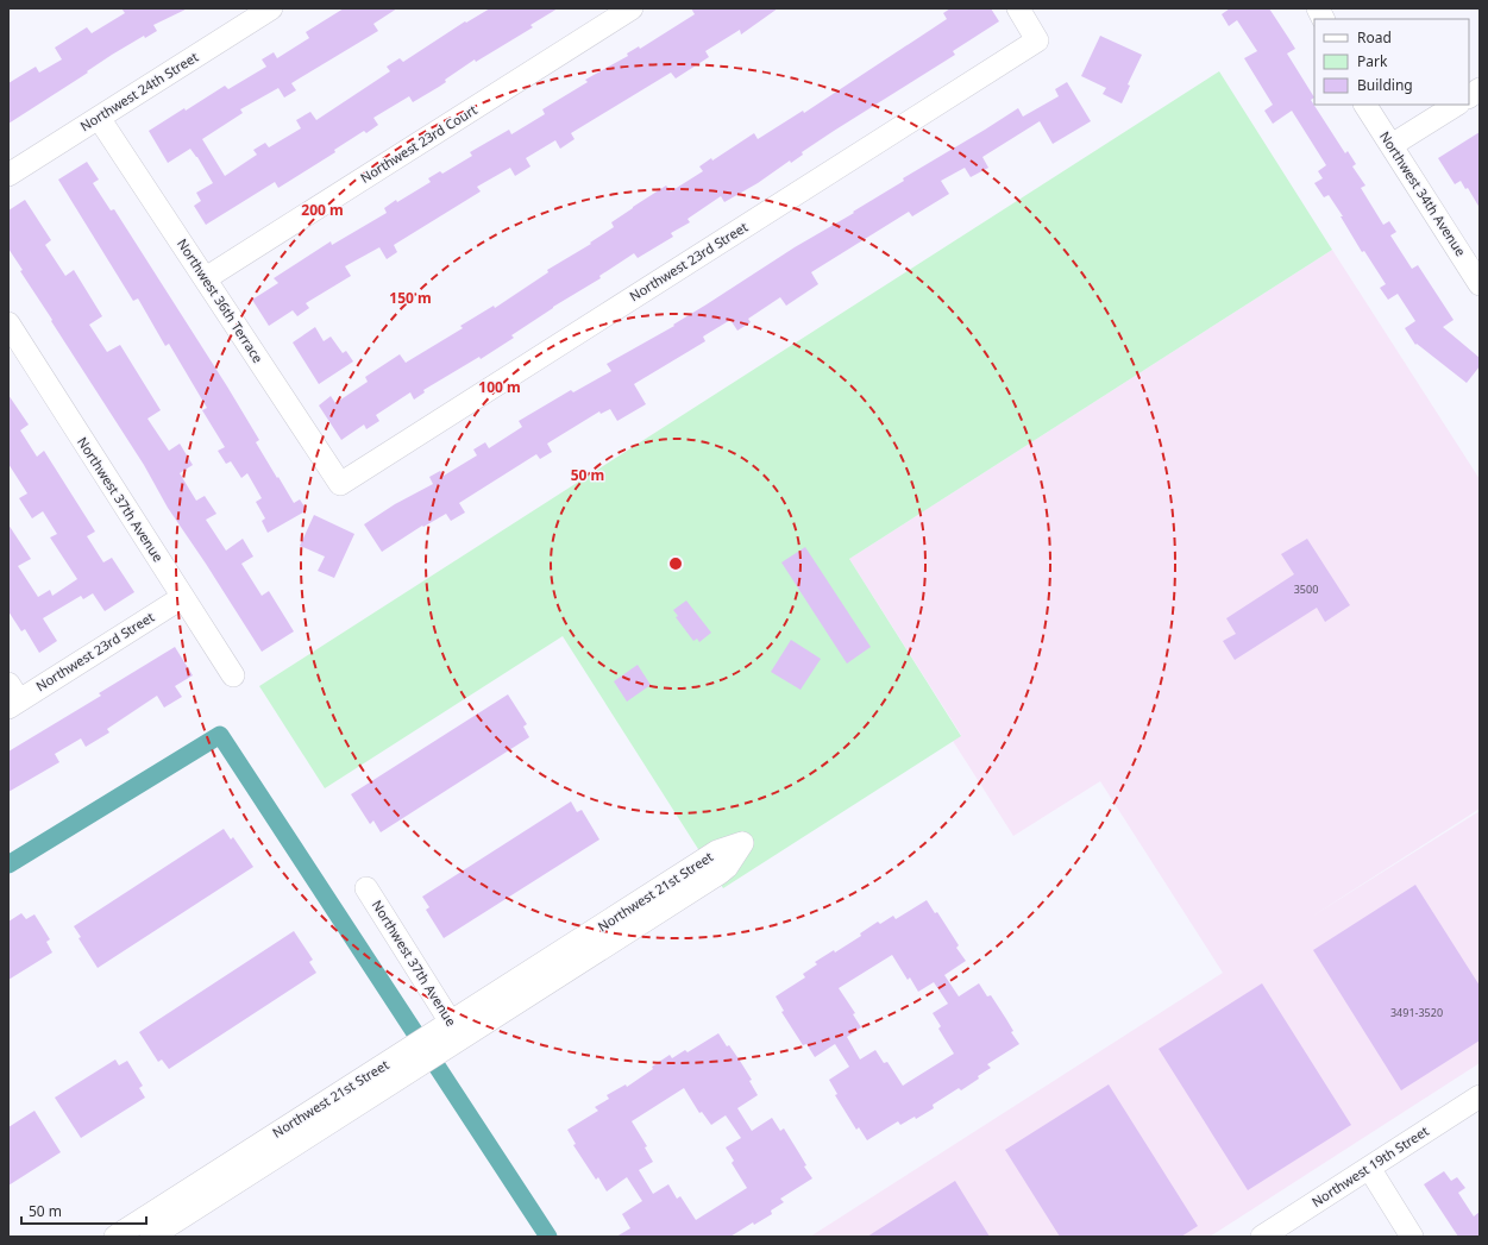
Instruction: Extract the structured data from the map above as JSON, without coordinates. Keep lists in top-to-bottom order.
{
  "streets": {
    "street": [
      "Northwest 24th Street",
      "Northwest 23rd Court",
      "Northwest 34th Avenue",
      "Northwest 23rd Street",
      "Northwest 36th Terrace",
      "Northwest 37th Avenue",
      "Northwest 21st Street",
      "Northwest 19th Street"
    ]
  },
  "crossings": [
    ["Northwest 24th Street", "Northwest 36th Terrace"],
    ["Northwest 23rd Court", "Northwest 36th Terrace"],
    ["Northwest 23rd Street", "Northwest 36th Terrace"],
    ["Northwest 23rd Street", "Northwest 37th Avenue"],
    ["Northwest 37th Avenue", "Northwest 21st Street"]
  ],
  "house_numbers": ["3500", "3491-3520"],
  "legend": ["Road", "Park", "Building"],
  "scale_bar": "50 m",
  "rings": [
    "200 m",
    "150 m",
    "100 m",
    "50 m"
  ]
}
